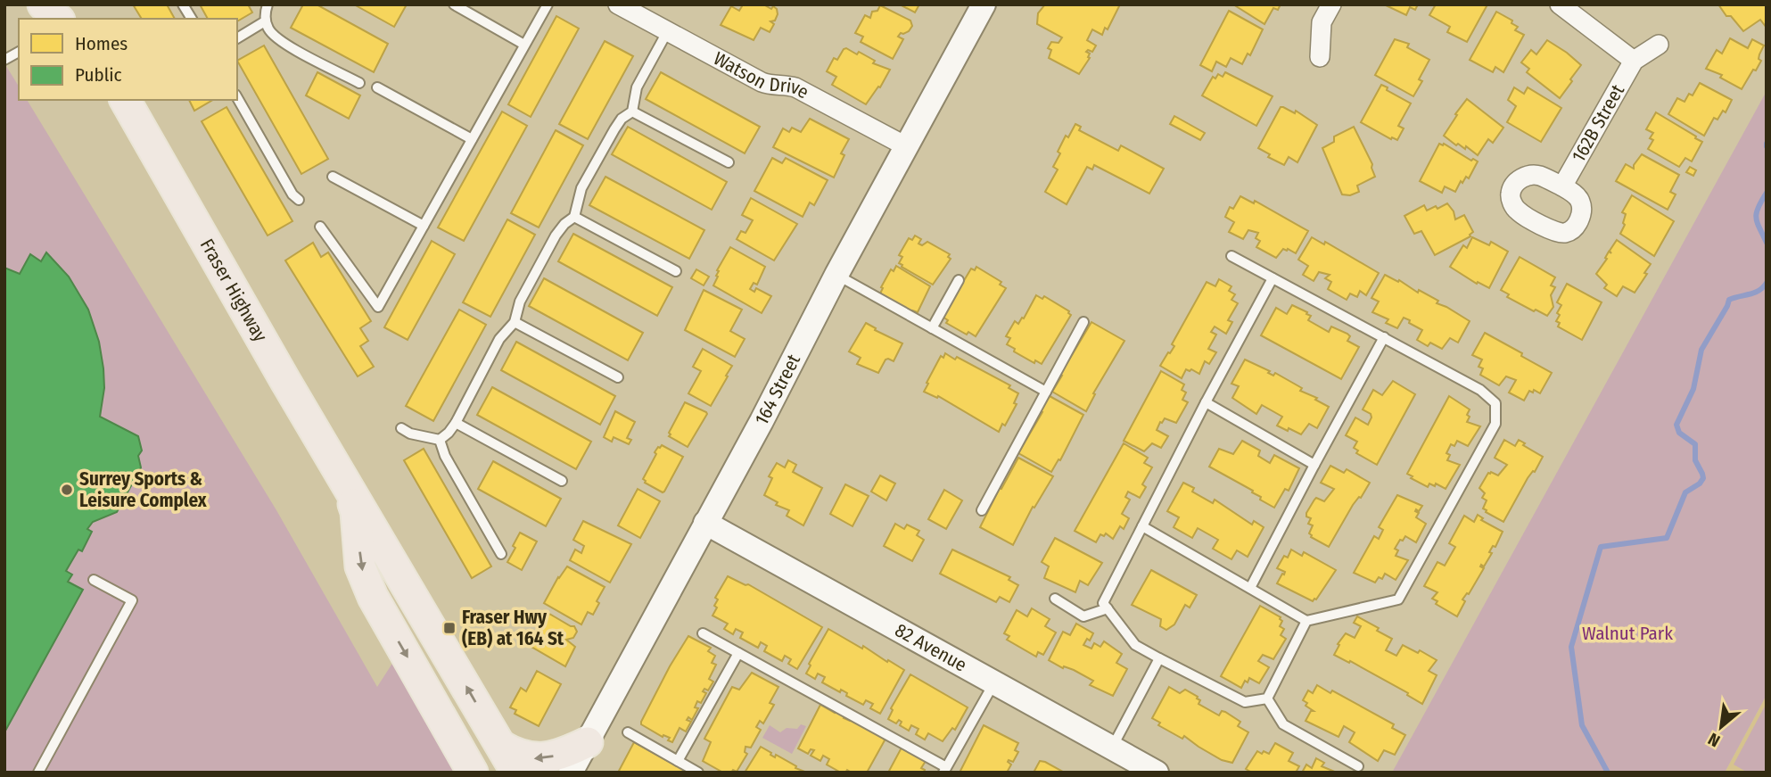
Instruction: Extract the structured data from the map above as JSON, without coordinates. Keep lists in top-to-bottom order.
{
  "streets": {
    "main road": ["Fraser Highway"],
    "street": [
      "Watson Drive",
      "162B Street",
      "164 Street",
      "82 Avenue"
    ]
  },
  "crossings": [
    ["Watson Drive", "164 Street"],
    ["164 Street", "82 Avenue"]
  ],
  "parks": ["Walnut Park"],
  "places": {
    "other": ["Surrey Sports & Leisure Complex"],
    "transit": ["Fraser Hwy (EB) at 164 St"]
  },
  "legend": ["Homes", "Public"],
  "north": "bottom left"
}
